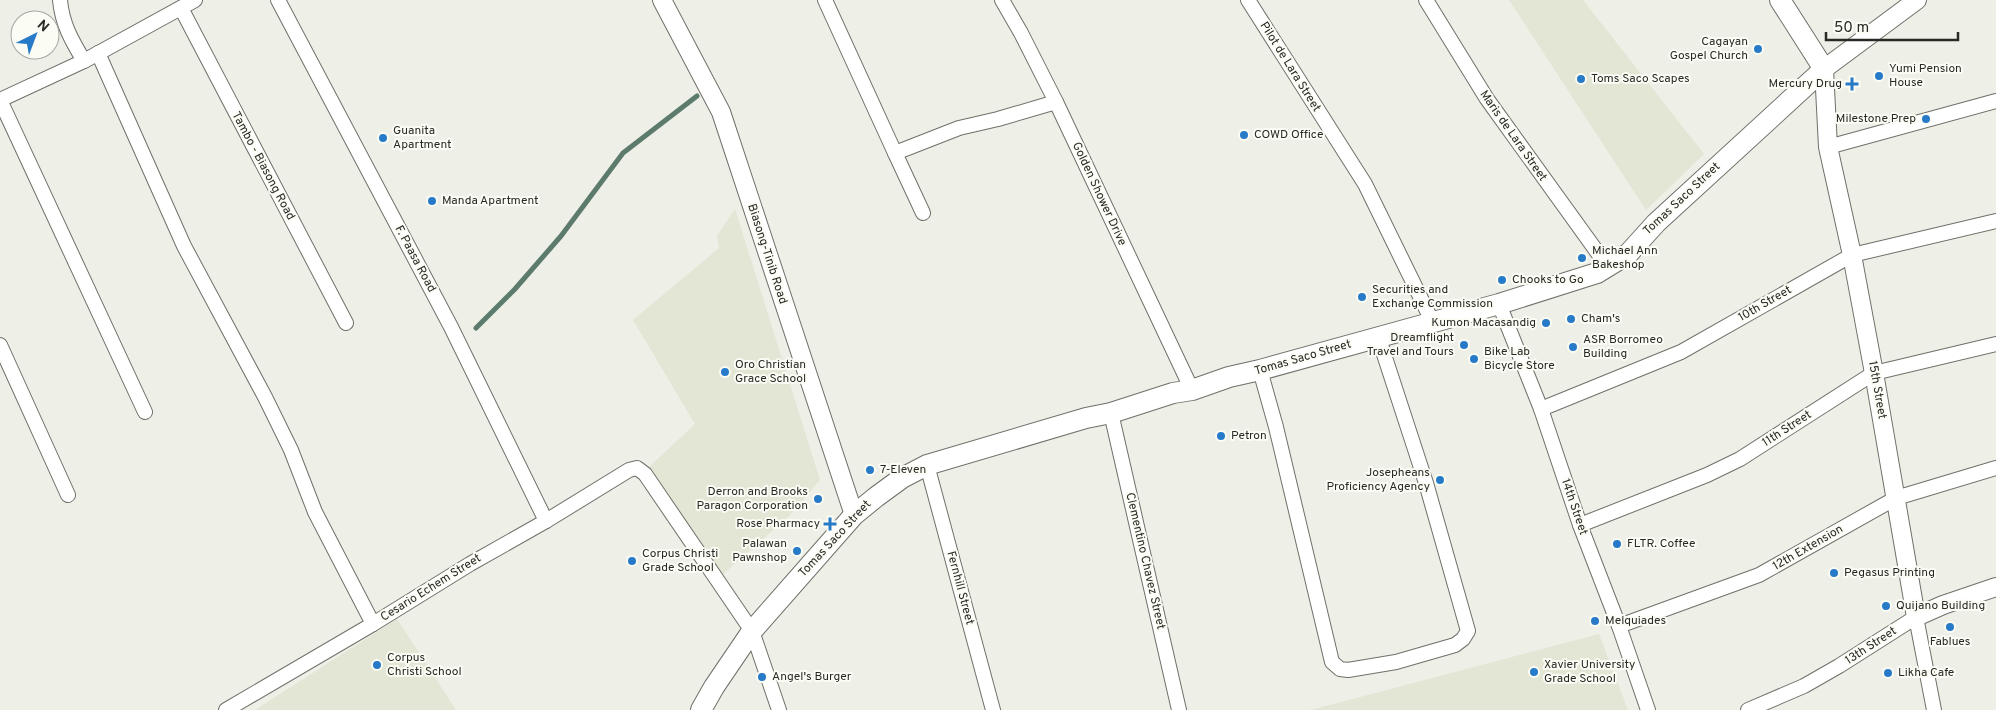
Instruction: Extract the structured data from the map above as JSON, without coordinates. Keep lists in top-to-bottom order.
{
  "streets": {
    "main road": ["Tomas Saco Street"],
    "street": [
      "Pilot de Lara Street",
      "Maris de Lara Street",
      "Tambo - Biasong Road",
      "Golden Shower Drive",
      "Biasong-Tinib Road",
      "F. Paasa Road",
      "10th Street",
      "15th Street",
      "11th Street",
      "14th Street",
      "12th Extension",
      "Clementino Chavez Street",
      "Cesario Echem Street",
      "Fernhill Street",
      "13th Street"
    ]
  },
  "crossings": [
    ["Pilot de Lara Street", "Tomas Saco Street"],
    ["Maris de Lara Street", "Tomas Saco Street"],
    ["Golden Shower Drive", "Tomas Saco Street"],
    ["Tomas Saco Street", "Biasong-Tinib Road"],
    ["Tomas Saco Street", "15th Street"],
    ["Tomas Saco Street", "14th Street"],
    ["Tomas Saco Street", "Clementino Chavez Street"],
    ["Tomas Saco Street", "Cesario Echem Street"],
    ["Tomas Saco Street", "Fernhill Street"],
    ["F. Paasa Road", "Cesario Echem Street"],
    ["10th Street", "15th Street"],
    ["10th Street", "14th Street"],
    ["15th Street", "11th Street"],
    ["15th Street", "12th Extension"],
    ["15th Street", "13th Street"],
    ["11th Street", "14th Street"],
    ["14th Street", "12th Extension"]
  ],
  "places": {
    "other": [
      "Cagayan Gospel Church",
      "Yumi Pension House",
      "Toms Saco Scapes",
      "Milestone Prep",
      "COWD Office",
      "Guanita Apartment",
      "Manda Apartment",
      "Michael Ann Bakeshop",
      "Chooks to Go",
      "Securities and Exchange Commission",
      "Cham's",
      "Kumon Macasandig",
      "Dreamflight Travel and Tours",
      "ASR Borromeo Building",
      "Bike Lab Bicycle Store",
      "Oro Christian Grace School",
      "Petron",
      "7-Eleven",
      "Josepheans Proficiency Agency",
      "Derron and Brooks Paragon Corporation",
      "FLTR. Coffee",
      "Palawan Pawnshop",
      "Corpus Christi Grade School",
      "Pegasus Printing",
      "Quijano Building",
      "Melquiades",
      "Fablues",
      "Corpus Christi School",
      "Xavier University Grade School",
      "Likha Cafe",
      "Angel's Burger"
    ],
    "health": ["Mercury Drug", "Rose Pharmacy"]
  },
  "scale_bar": "50 m",
  "north": "top right"
}
